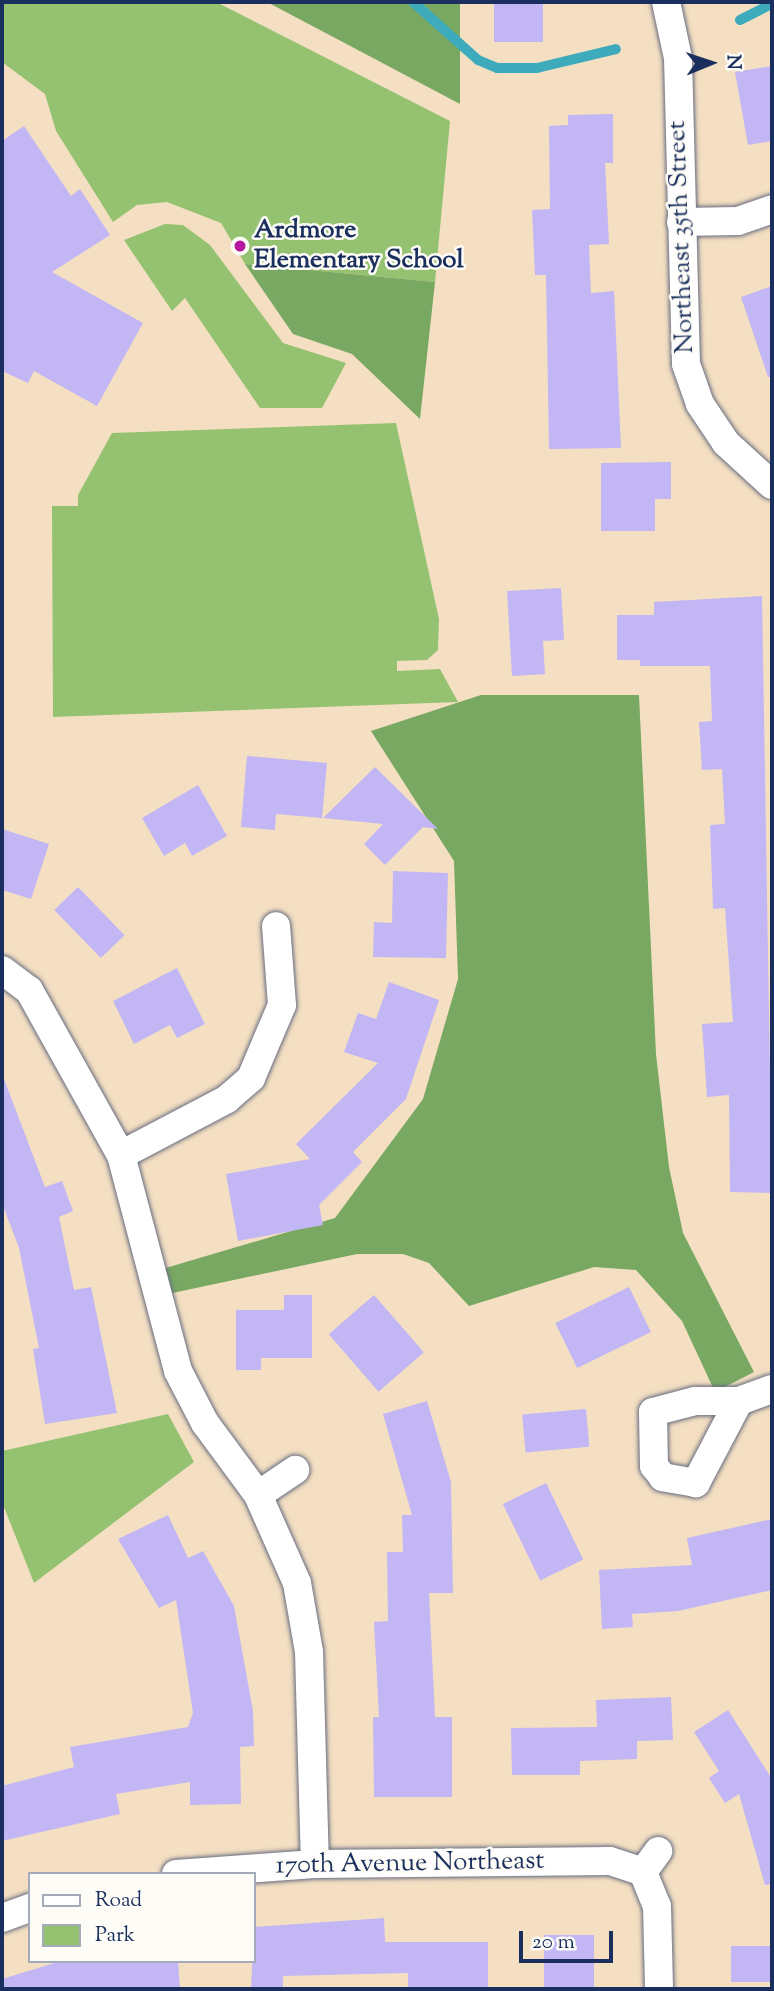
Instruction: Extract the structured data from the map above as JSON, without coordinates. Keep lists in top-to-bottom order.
{
  "streets": {
    "street": ["Northeast 35th Street", "170th Avenue Northeast"]
  },
  "places": ["Ardmore Elementary School"],
  "legend": ["Road", "Park"],
  "scale_bar": "20 m",
  "north": "right"
}
